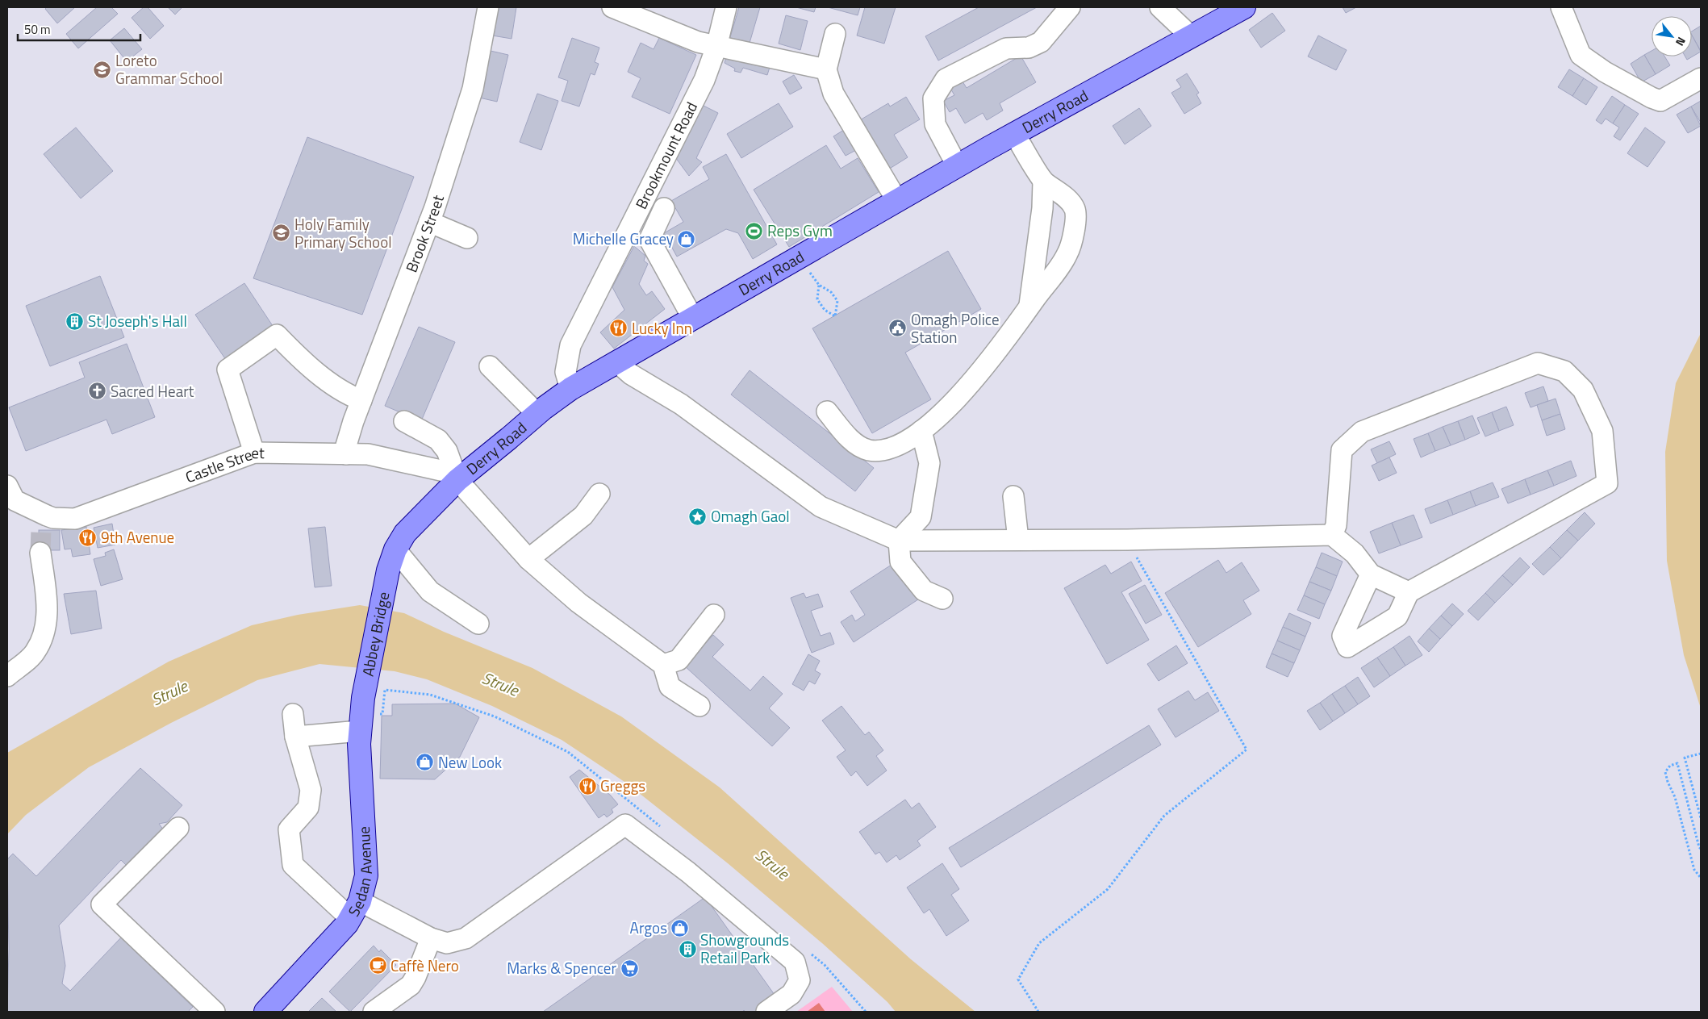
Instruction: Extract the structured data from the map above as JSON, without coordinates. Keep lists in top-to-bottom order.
{
  "streets": {
    "main road": ["Derry Road", "Abbey Bridge", "Sedan Avenue"],
    "street": ["Brookmount Road", "Brook Street", "Castle Street"]
  },
  "crossings": [
    ["Derry Road", "Brookmount Road"],
    ["Derry Road", "Castle Street"],
    ["Derry Road", "Abbey Bridge"],
    ["Brook Street", "Castle Street"],
    ["Abbey Bridge", "Sedan Avenue"]
  ],
  "water": ["Strule"],
  "places": {
    "school or university": ["Loreto Grammar School", "Holy Family Primary School"],
    "sports": ["Reps Gym"],
    "shop": ["Michelle Gracey", "New Look", "Argos"],
    "building": ["St Joseph's Hall", "Showgrounds Retail Park"],
    "restaurant": ["Lucky Inn", "9th Avenue", "Greggs"],
    "public building": ["Omagh Police Station"],
    "church": ["Sacred Heart"],
    "place": ["Omagh Gaol"],
    "cafe": ["Caffè Nero"],
    "supermarket": ["Marks & Spencer"]
  },
  "scale_bar": "50 m",
  "north": "bottom right"
}
